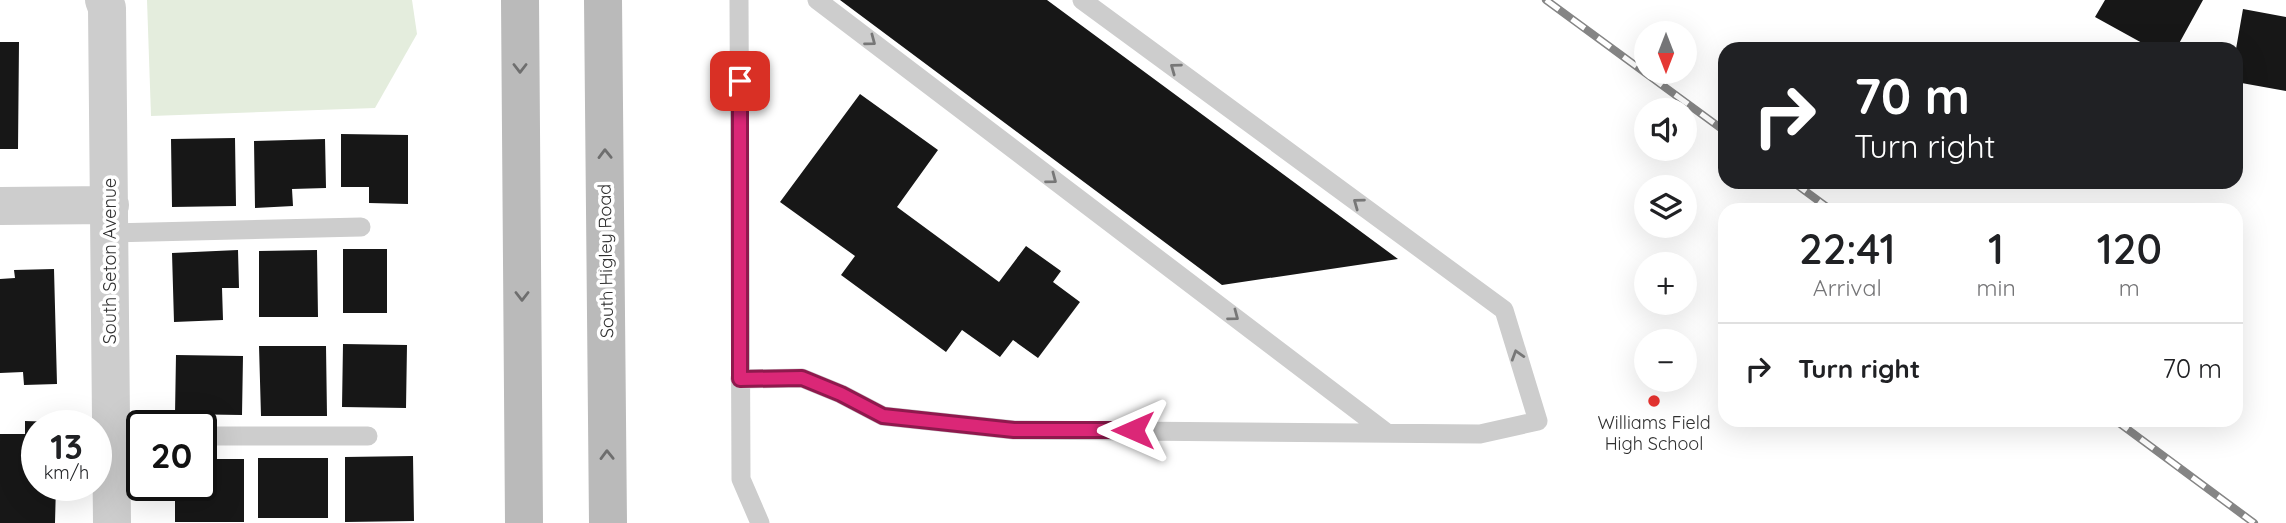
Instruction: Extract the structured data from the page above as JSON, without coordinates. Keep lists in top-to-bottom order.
{
  "streets": {
    "main road": ["South Higley Road"],
    "street": ["South Seton Avenue"]
  },
  "places": ["Williams Field High School"],
  "north": "bottom",
  "page": {
    "map_buttons": ["+", "−"],
    "turn": ["70 m", "Turn right"],
    "eta": [
      "22:41",
      "Arrival",
      "1",
      "min",
      "120",
      "m"
    ],
    "list": [
      {
        "name": "Turn right",
        "value": "70 m"
      }
    ],
    "speed": "13 km/h",
    "limit": "20"
  }
}
